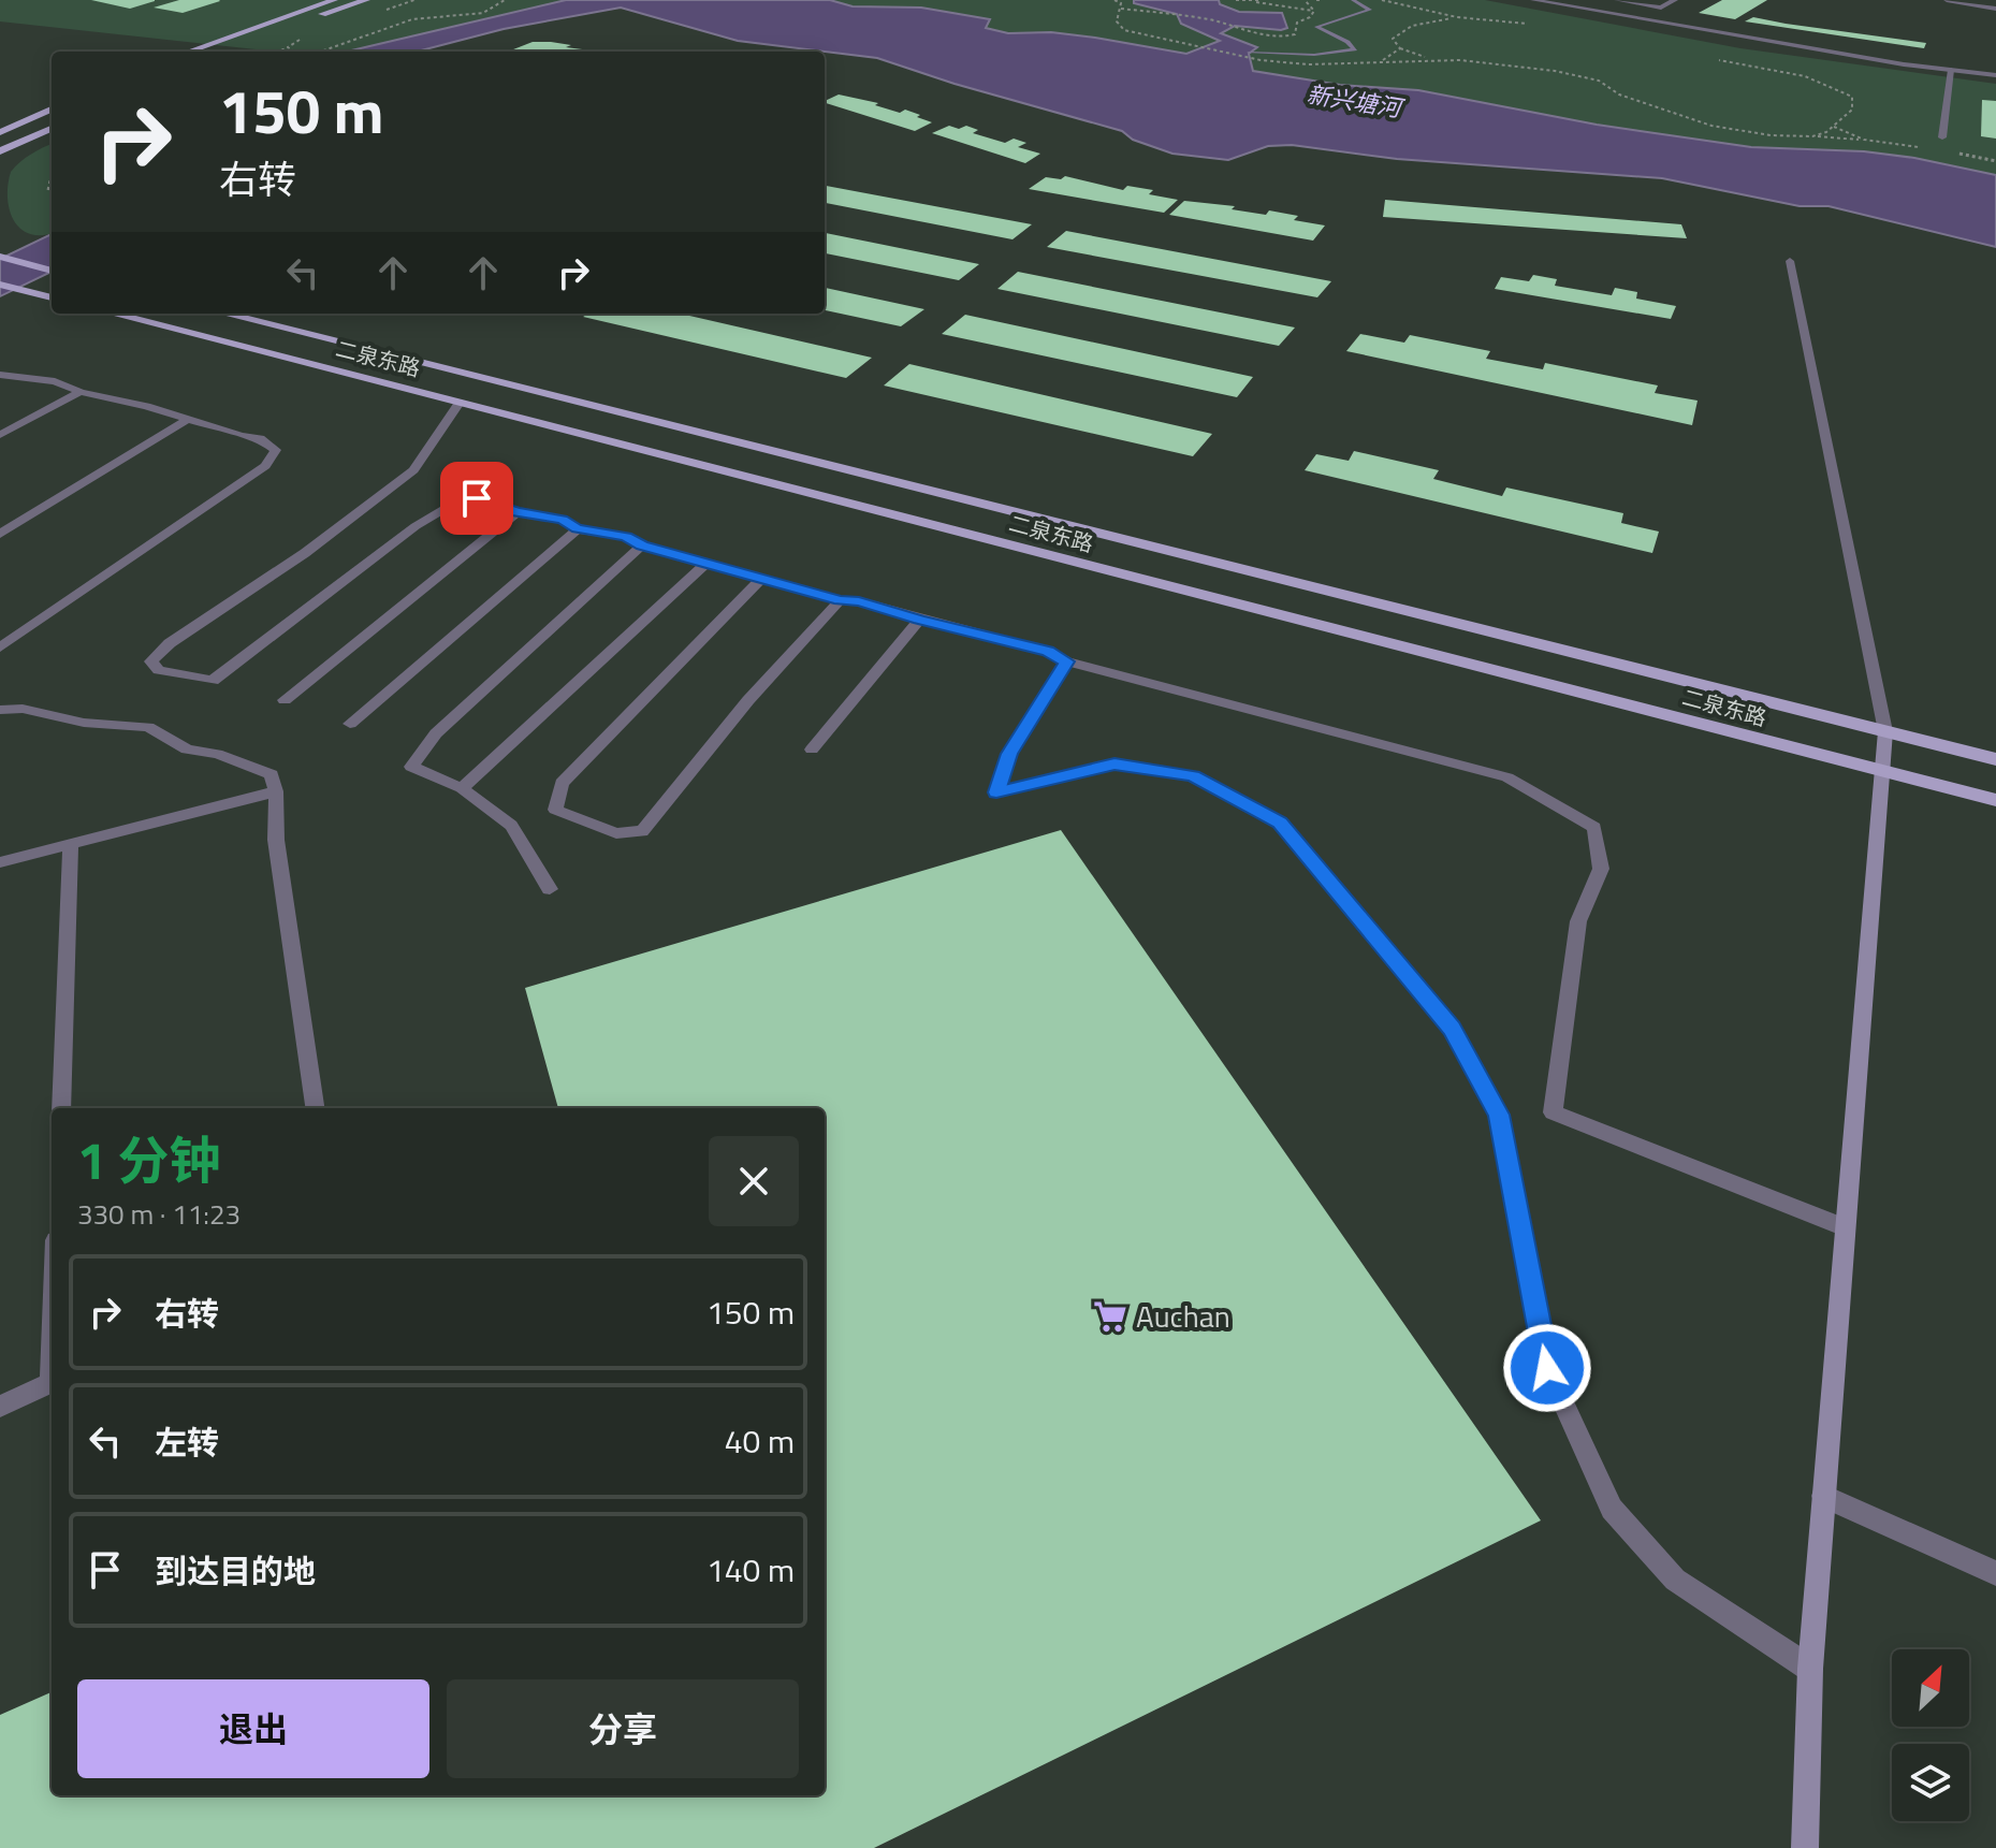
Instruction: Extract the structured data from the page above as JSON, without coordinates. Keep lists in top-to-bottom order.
{
  "streets": {
    "main road": ["二泉东路"]
  },
  "water": ["新兴塘河"],
  "places": {
    "supermarket": ["Auchan"]
  },
  "north": "top right",
  "page": {
    "turn": ["150 m", "右转"],
    "heading": ["1 分钟", "330 m · 11:23"],
    "list": [
      {
        "name": "右转",
        "value": "150 m"
      },
      {
        "name": "左转",
        "value": "40 m"
      },
      {
        "name": "到达目的地",
        "value": "140 m"
      }
    ],
    "buttons": ["退出", "分享"]
  }
}
